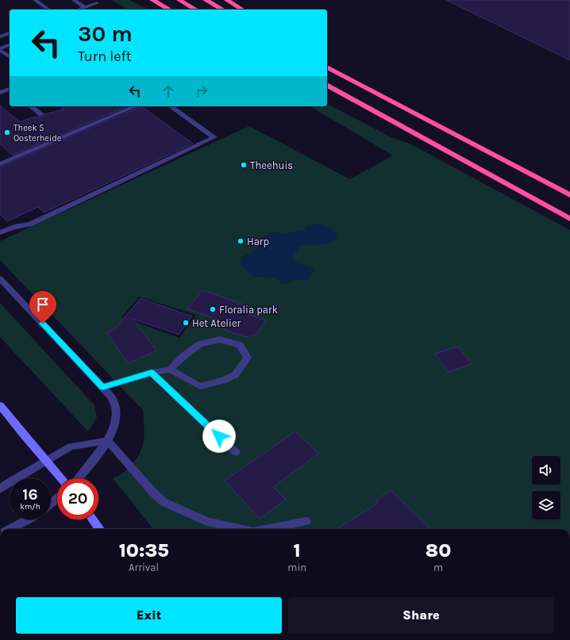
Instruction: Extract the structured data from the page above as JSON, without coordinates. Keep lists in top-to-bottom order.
{
  "places": [
    "Theek 5 Oosterheide",
    "Theehuis",
    "Harp",
    "Floralia park",
    "Het Atelier"
  ],
  "page": {
    "turn": ["30 m", "Turn left"],
    "speed": "16 km/h",
    "limit": "20",
    "eta": [
      "10:35",
      "Arrival",
      "1",
      "min",
      "80",
      "m"
    ],
    "buttons": ["Exit", "Share"]
  }
}
